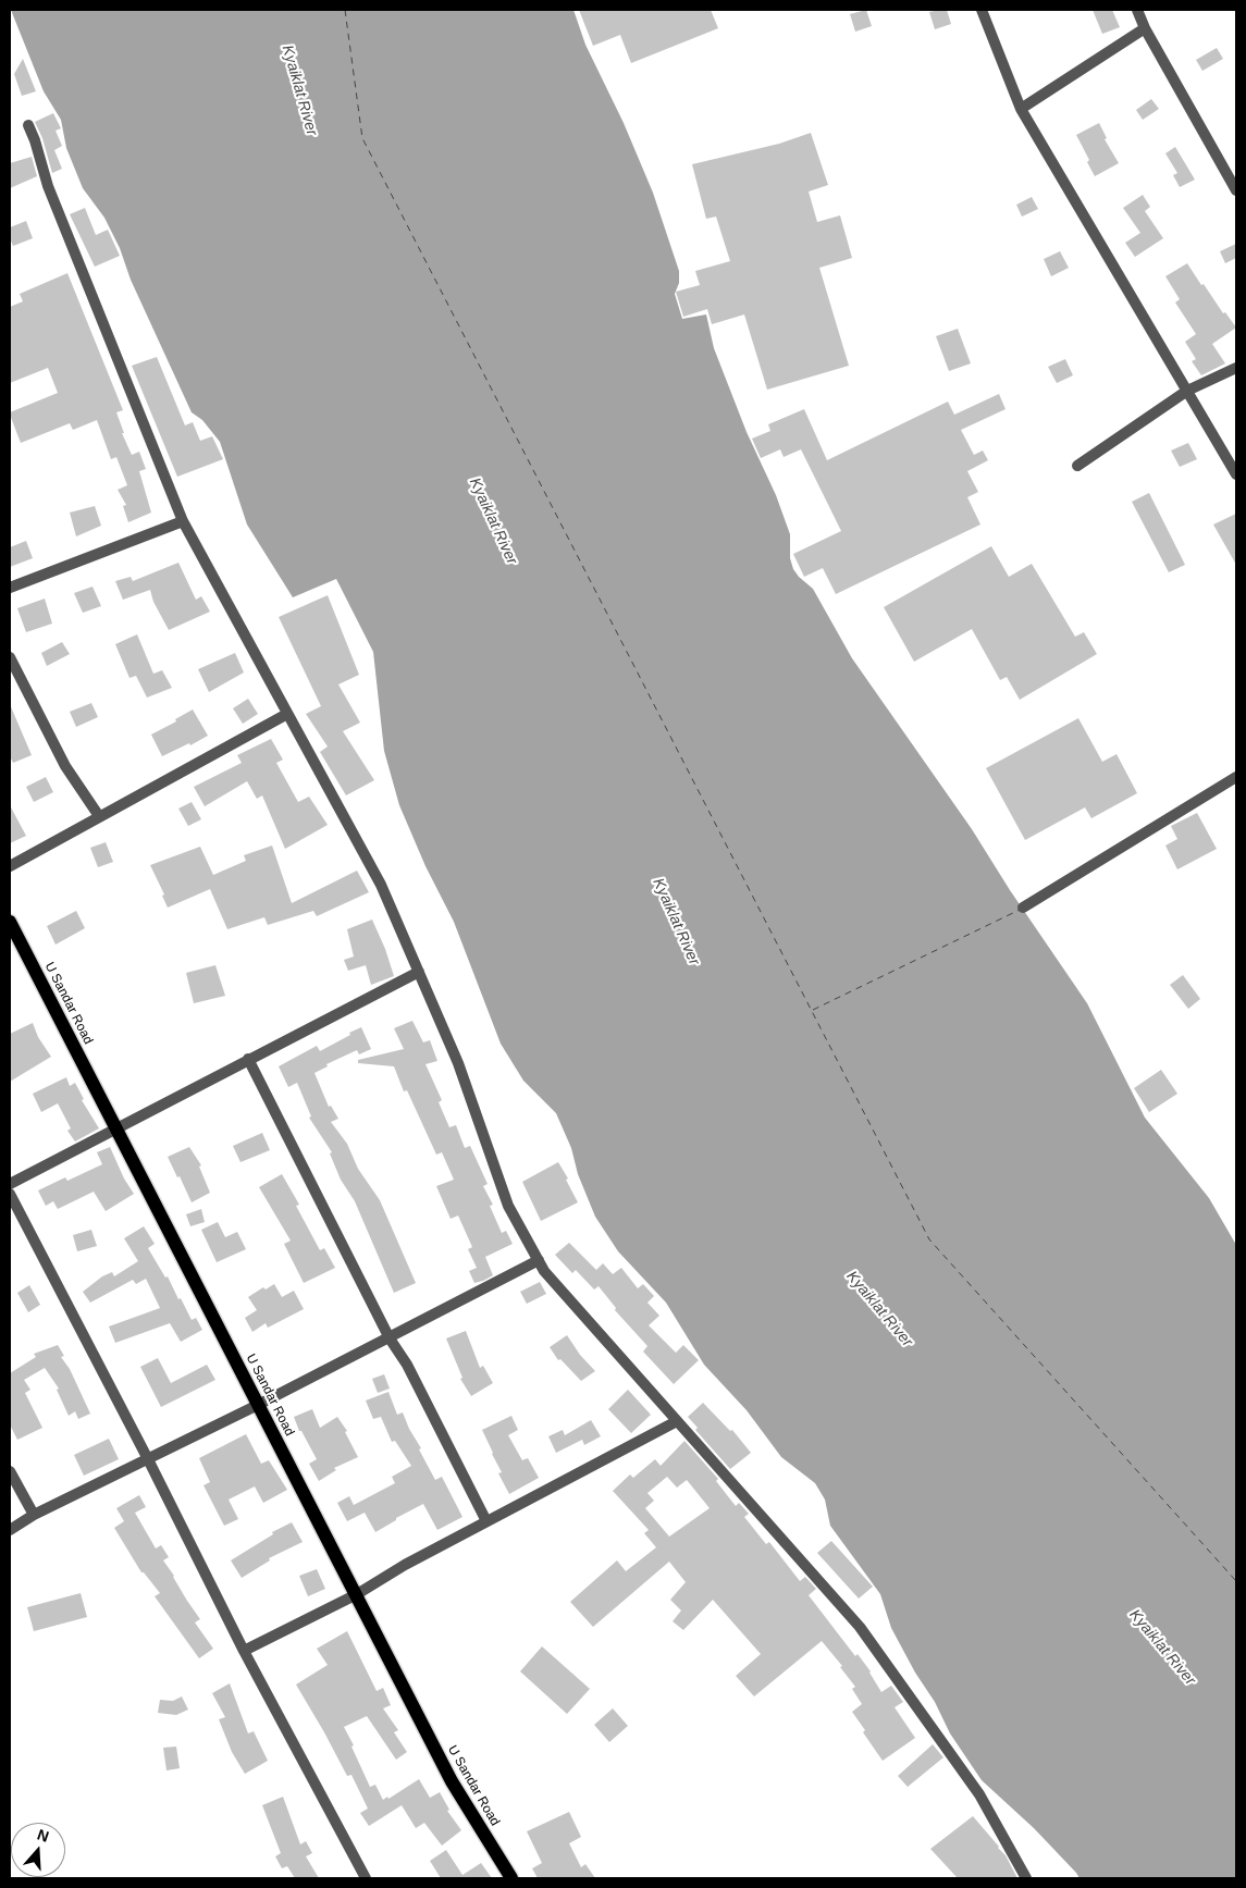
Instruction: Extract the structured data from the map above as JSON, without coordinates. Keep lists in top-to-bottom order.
{
  "streets": {
    "main road": ["U Sandar Road"]
  },
  "water": ["Kyaiklat River"],
  "north": "top"
}
